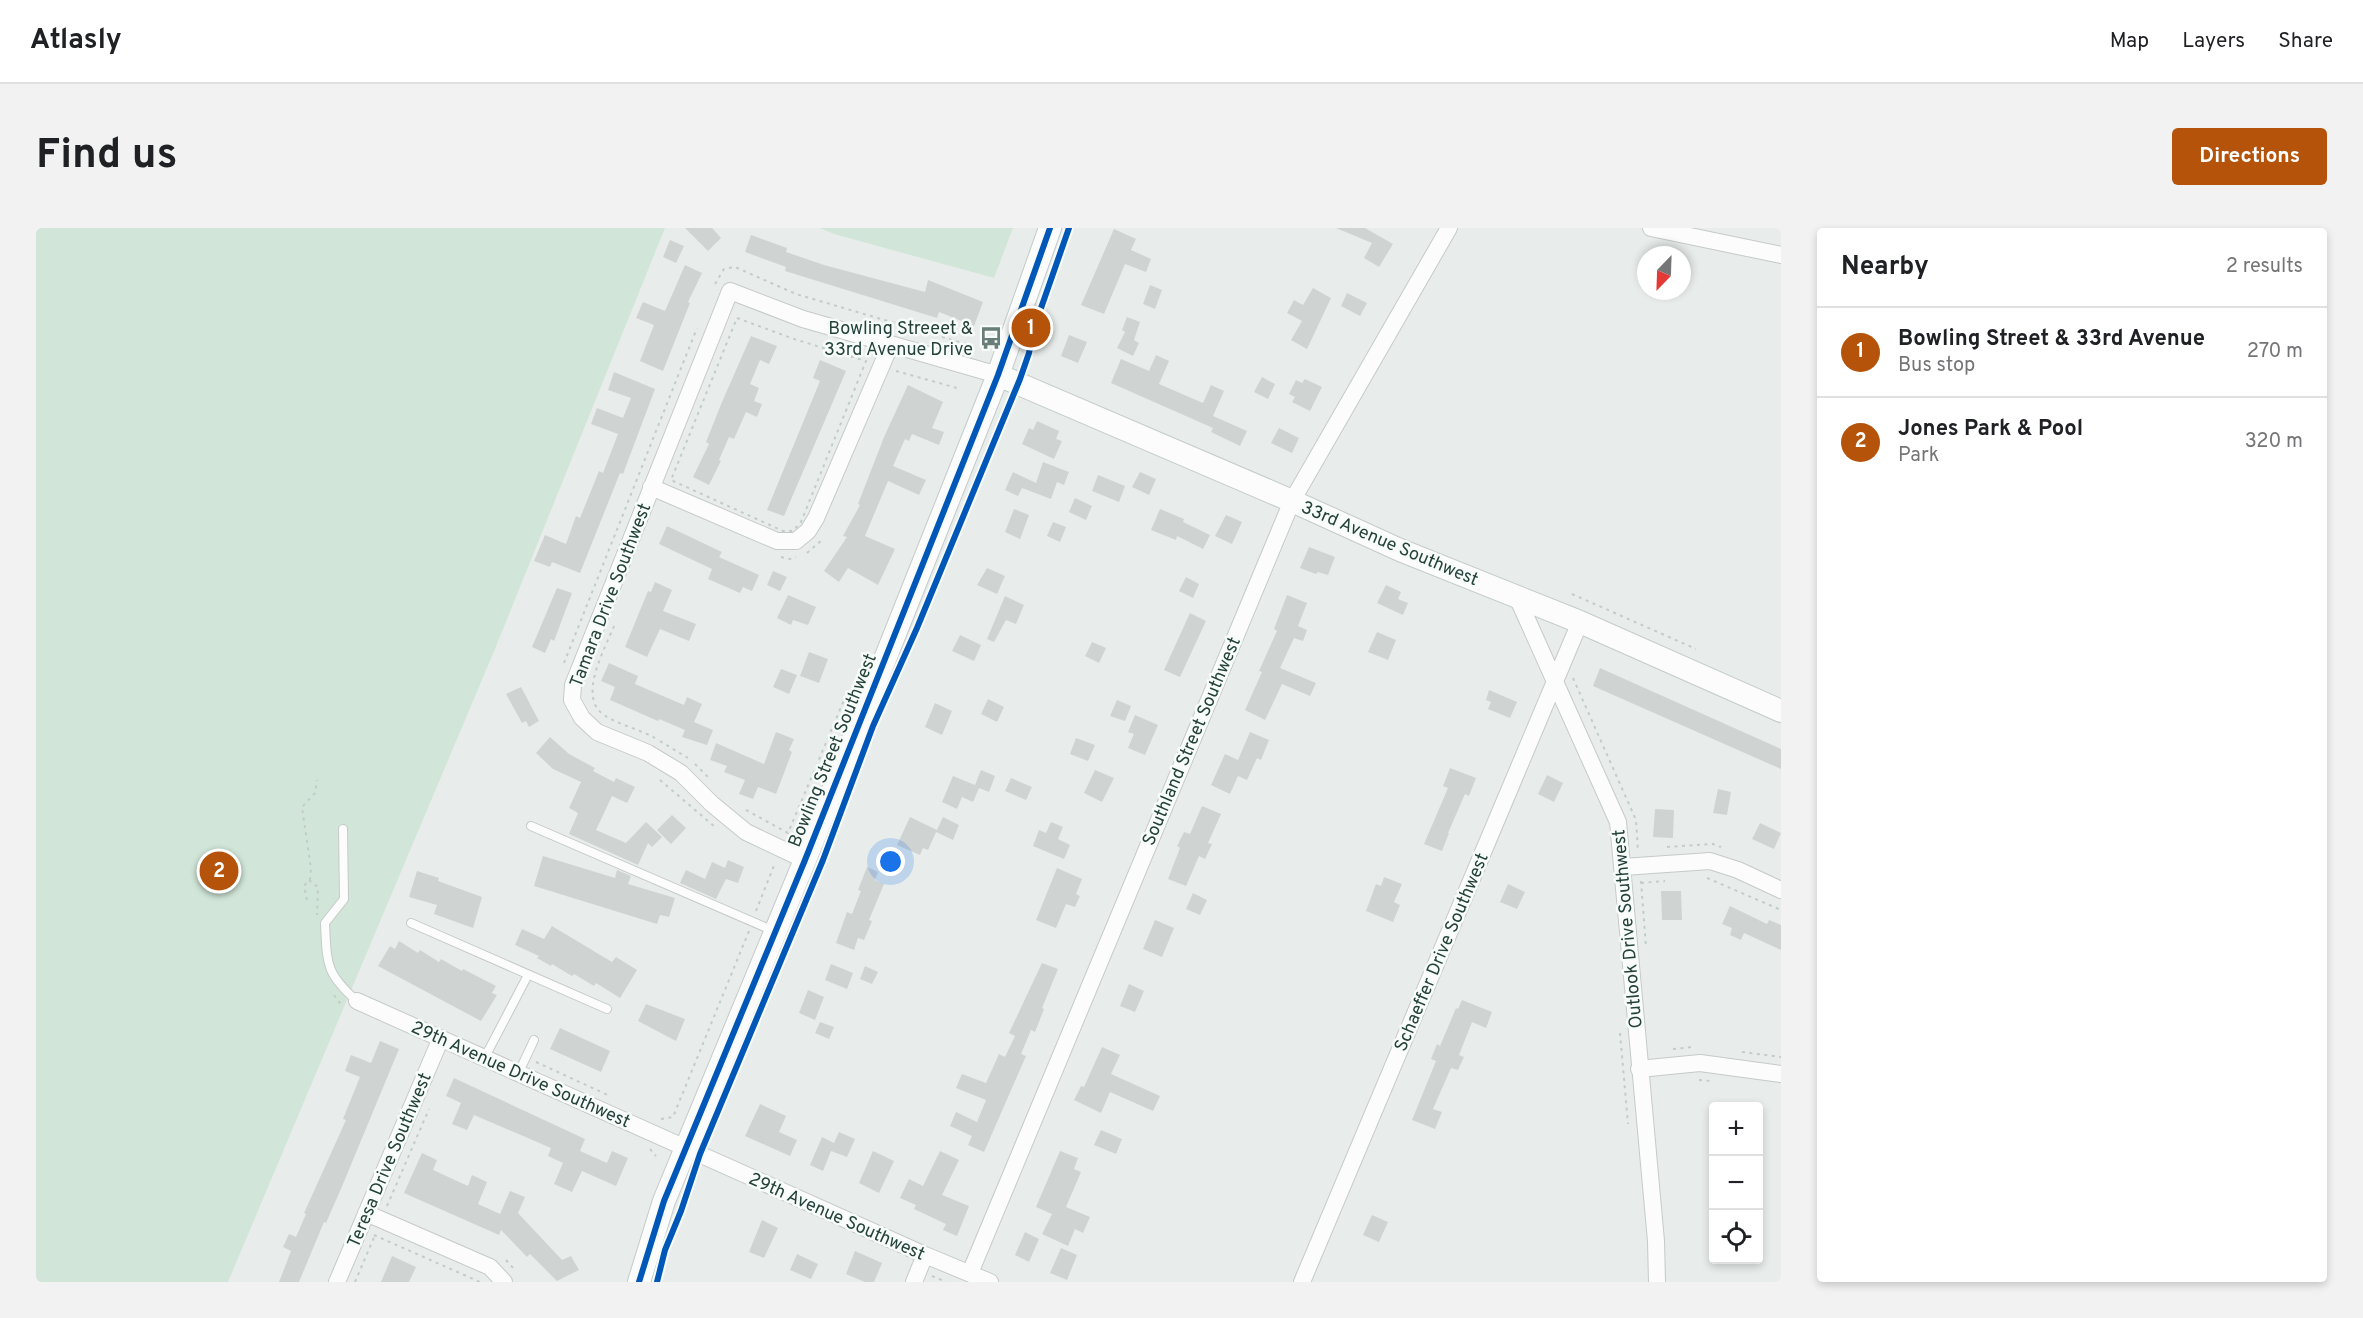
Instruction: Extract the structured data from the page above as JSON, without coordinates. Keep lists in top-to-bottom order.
{
  "streets": {
    "main road": ["33rd Avenue Southwest", "Bowling Street Southwest"],
    "street": [
      "Tamara Drive Southwest",
      "Southland Street Southwest",
      "Outlook Drive Southwest",
      "Schaeffer Drive Southwest",
      "29th Avenue Drive Southwest",
      "Teresa Drive Southwest",
      "29th Avenue Southwest"
    ]
  },
  "crossings": [
    ["33rd Avenue Southwest", "Southland Street Southwest"],
    ["33rd Avenue Southwest", "Bowling Street Southwest"],
    ["33rd Avenue Southwest", "Outlook Drive Southwest"],
    ["33rd Avenue Southwest", "Schaeffer Drive Southwest"],
    ["Tamara Drive Southwest", "Bowling Street Southwest"],
    ["Southland Street Southwest", "29th Avenue Southwest"],
    ["Bowling Street Southwest", "29th Avenue Drive Southwest"],
    ["Bowling Street Southwest", "29th Avenue Southwest"],
    ["Outlook Drive Southwest", "Schaeffer Drive Southwest"],
    ["29th Avenue Drive Southwest", "Teresa Drive Southwest"],
    ["29th Avenue Drive Southwest", "29th Avenue Southwest"]
  ],
  "places": {
    "bus stop": ["Bowling Streeet & 33rd Avenue Drive"]
  },
  "north": "bottom left",
  "page": {
    "header": "Atlasly",
    "nav": ["Map", "Layers", "Share"],
    "buttons": "Directions",
    "title": "Find us",
    "heading": ["Nearby", "2 results"],
    "pins": ["1", "2"],
    "list": [
      {
        "mark": "1",
        "name": "Bowling Street & 33rd Avenue",
        "note": "Bus stop",
        "value": "270 m"
      },
      {
        "mark": "2",
        "name": "Jones Park & Pool",
        "note": "Park",
        "value": "320 m"
      }
    ],
    "map_buttons": ["+", "−"]
  }
}
